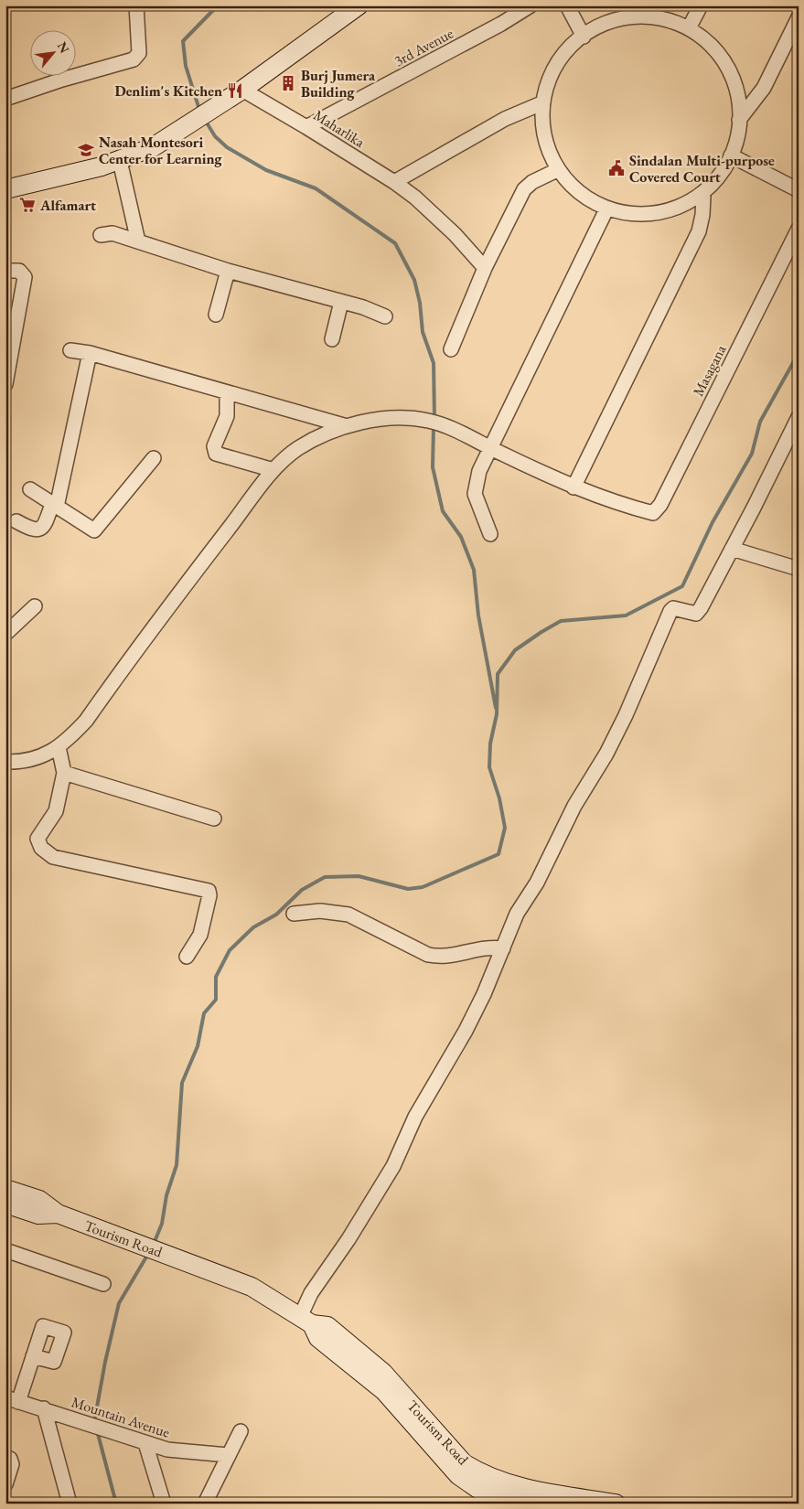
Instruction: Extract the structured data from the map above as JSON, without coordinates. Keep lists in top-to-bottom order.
{
  "streets": {
    "main road": ["Tourism Road"],
    "street": [
      "3rd Avenue",
      "Maharlika",
      "Masagana",
      "Mountain Avenue"
    ]
  },
  "crossings": [
    ["3rd Avenue", "Maharlika"]
  ],
  "places": {
    "building": ["Burj Jumera Building"],
    "restaurant": ["Denlim's Kitchen"],
    "school or university": ["Nasah Montesori Center for Learning"],
    "public building": ["Sindalan Multi-purpose Covered Court"],
    "supermarket": ["Alfamart"]
  },
  "north": "top right"
}
